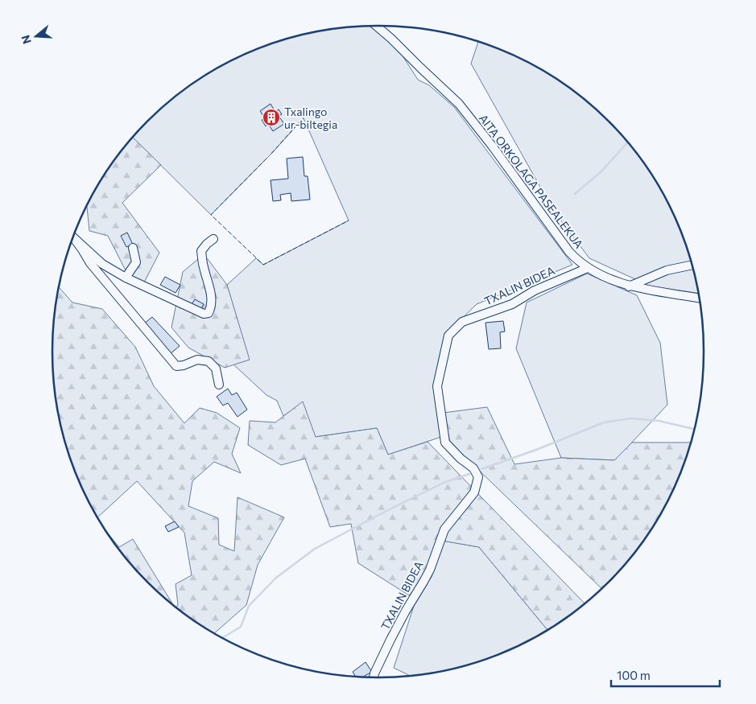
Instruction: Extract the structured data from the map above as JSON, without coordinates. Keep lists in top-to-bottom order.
{
  "streets": {
    "street": ["AITA ORKOLAGA PASEALEKUA", "TXALIN BIDEA"]
  },
  "crossings": [
    ["AITA ORKOLAGA PASEALEKUA", "TXALIN BIDEA"]
  ],
  "places": {
    "building": ["Txalingo ur-biltegia"]
  },
  "scale_bar": "100 m",
  "north": "left"
}
